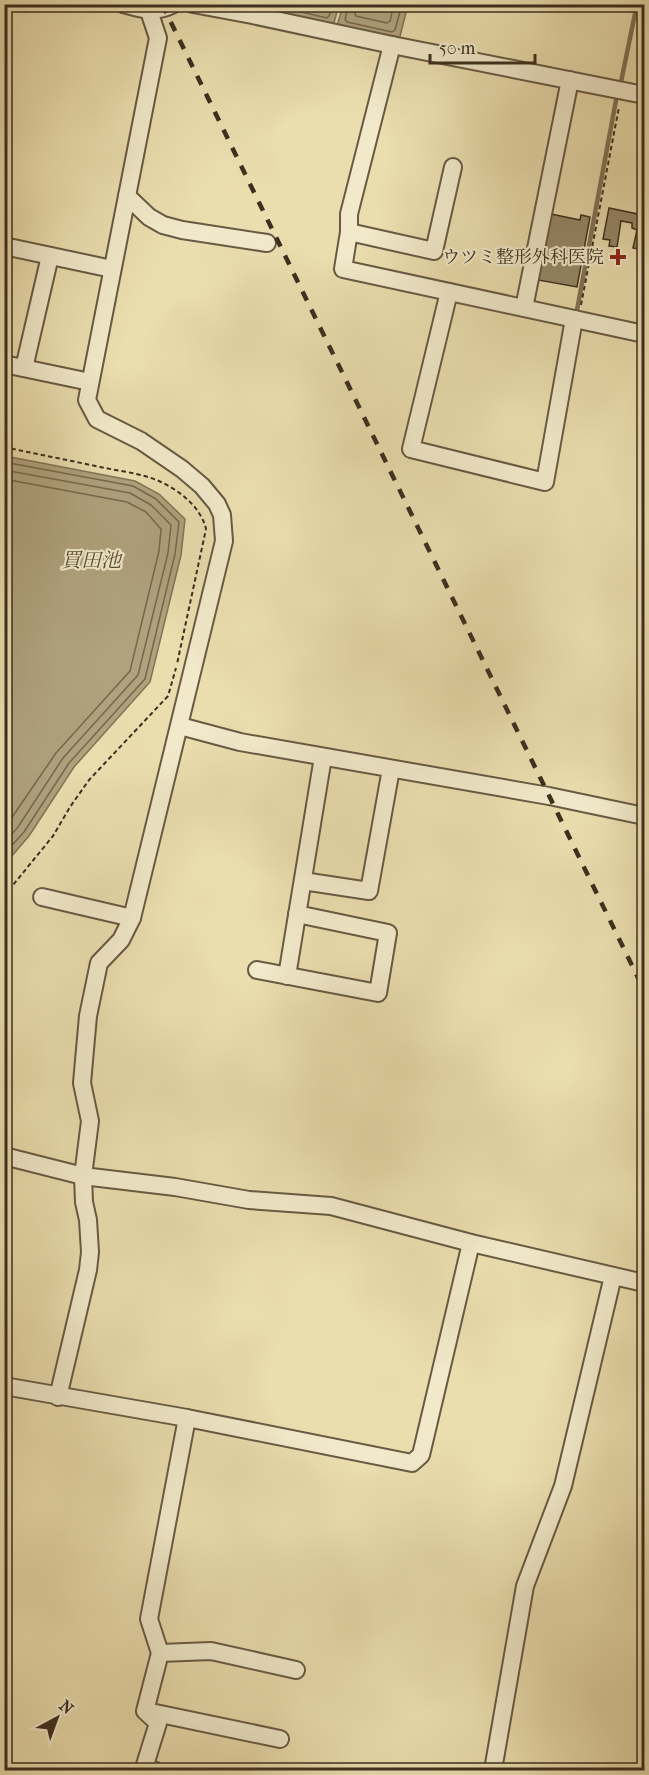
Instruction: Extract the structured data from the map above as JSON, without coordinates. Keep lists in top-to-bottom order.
{
  "water": ["買田池"],
  "places": {
    "health": ["ウツミ整形外科医院"]
  },
  "scale_bar": "50 m",
  "north": "top right"
}
